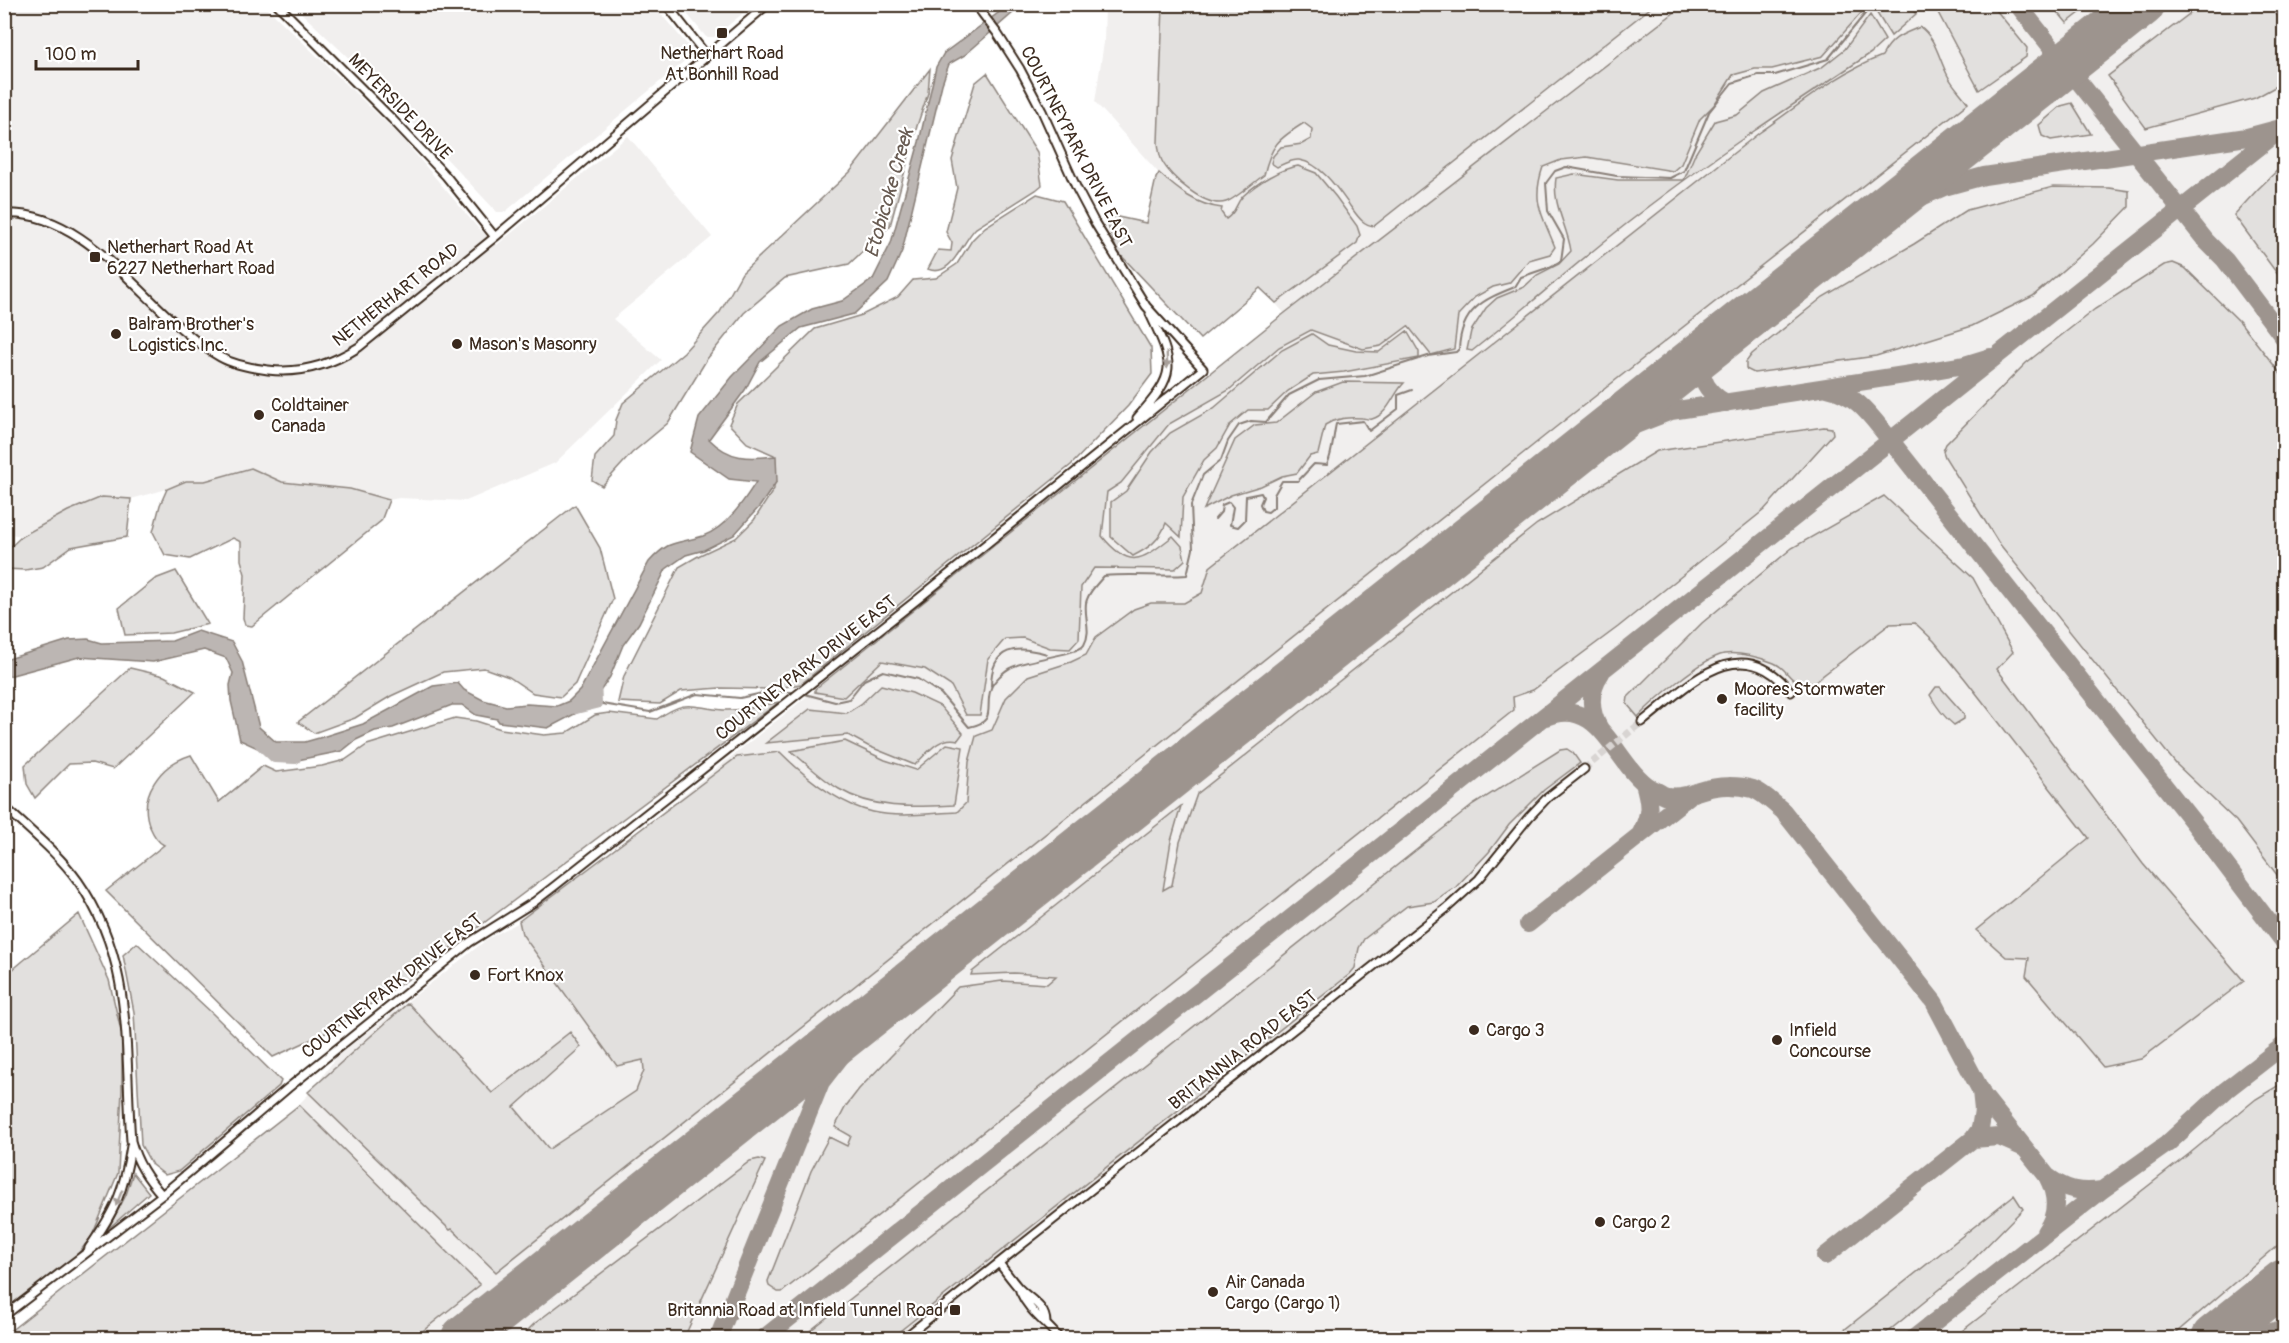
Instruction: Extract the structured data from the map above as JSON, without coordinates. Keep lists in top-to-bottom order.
{
  "streets": {
    "street": [
      "MEYERSIDE DRIVE",
      "COURTNEYPARK DRIVE EAST",
      "NETHERHART ROAD",
      "BRITANNIA ROAD EAST"
    ]
  },
  "crossings": [
    ["MEYERSIDE DRIVE", "NETHERHART ROAD"]
  ],
  "water": ["Etobicoke Creek"],
  "places": {
    "transit": ["Netherhart Road At Bonhill Road", "Netherhart Road At 6227 Netherhart Road", "Britannia Road at Infield Tunnel Road"],
    "other": [
      "Balram Brother's Logistics Inc.",
      "Mason's Masonry",
      "Coldtainer Canada",
      "Moores Stormwater facility",
      "Fort Knox",
      "Cargo 3",
      "Infield Concourse",
      "Cargo 2",
      "Air Canada Cargo (Cargo 1)"
    ]
  },
  "scale_bar": "100 m"
}
